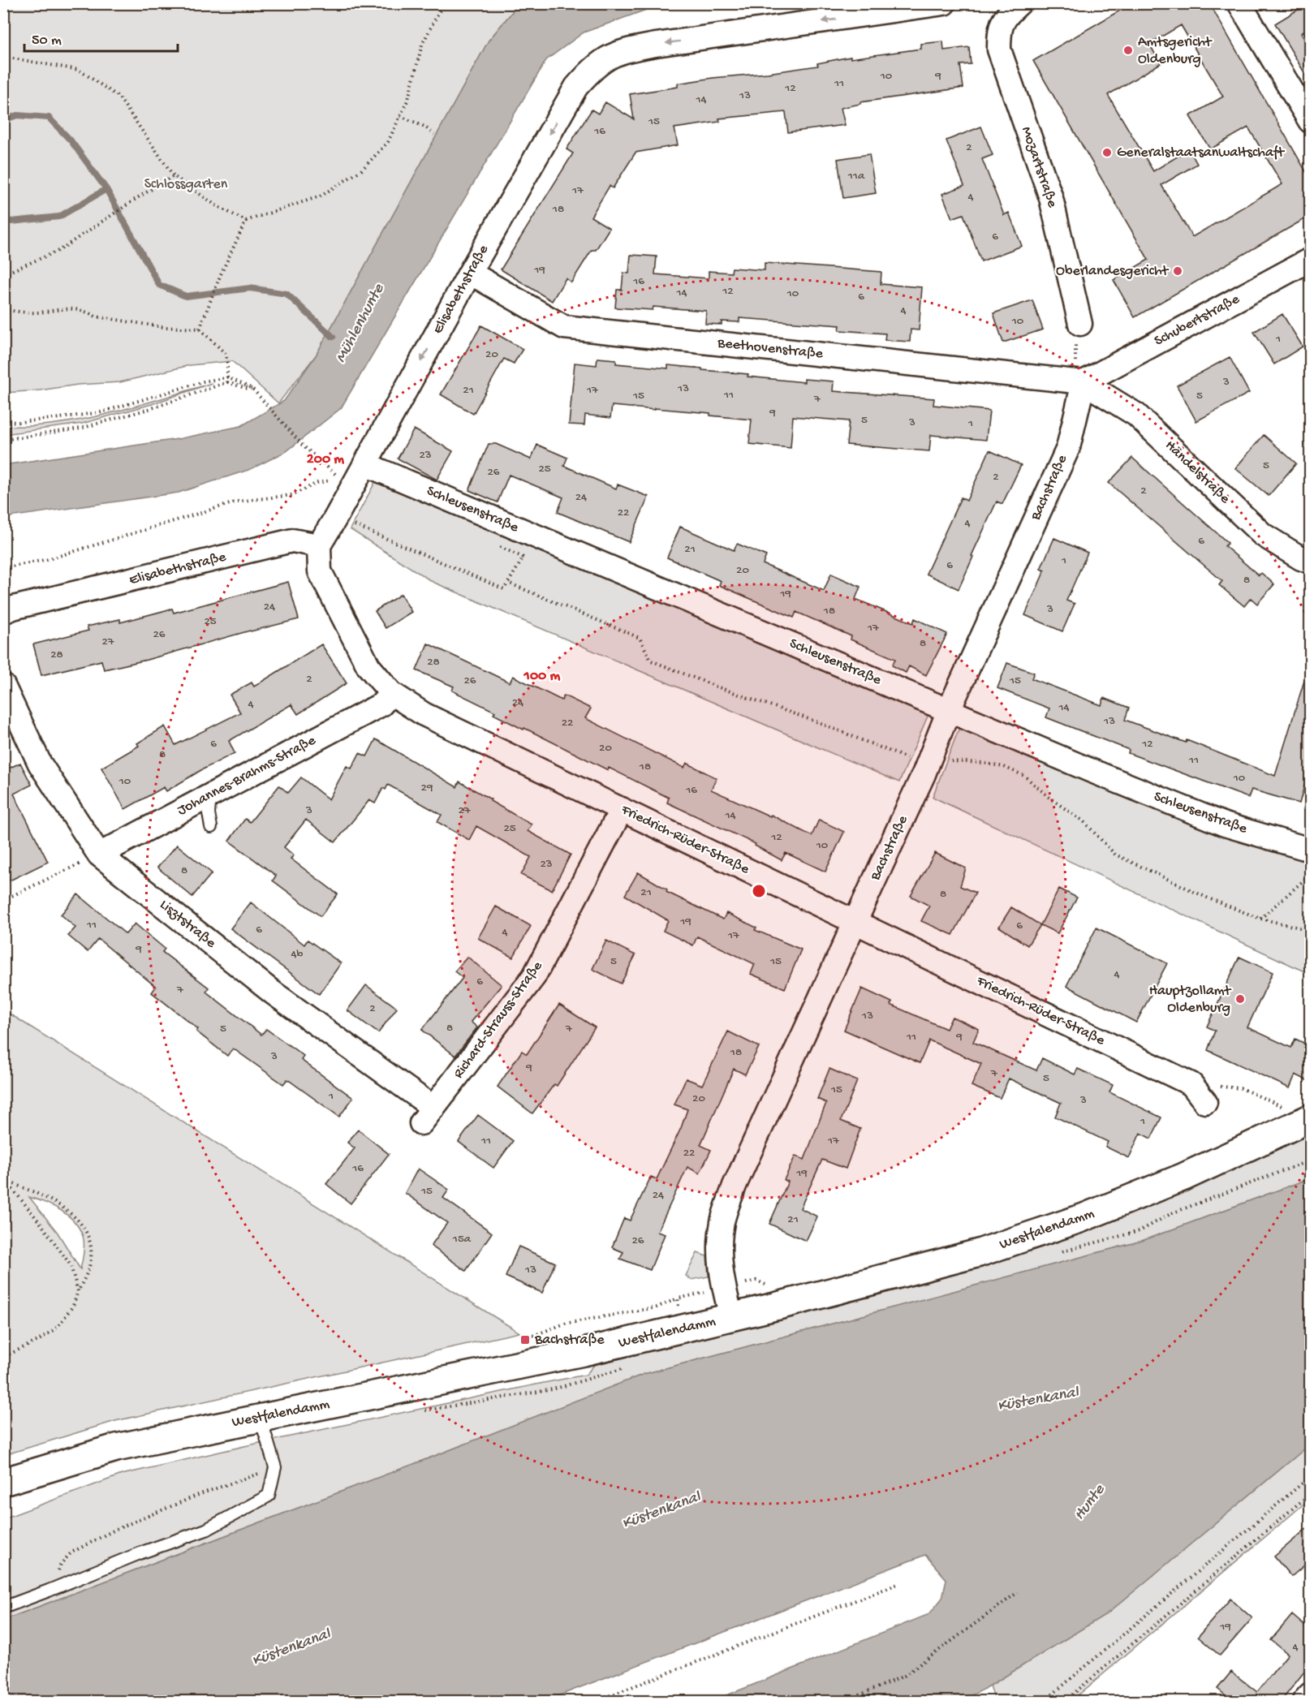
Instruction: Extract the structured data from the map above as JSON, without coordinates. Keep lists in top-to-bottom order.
{
  "streets": {
    "street": [
      "Mozartstraße",
      "Elisabethstraße",
      "Schubertstraße",
      "Beethovenstraße",
      "Händelstraße",
      "Bachstraße",
      "Schleusenstraße",
      "Johannes-Brahms-Straße",
      "Friedrich-Rüder-Straße",
      "Lisztstraße",
      "Richard-Strauss-Straße",
      "Westfalendamm"
    ]
  },
  "crossings": [
    ["Elisabethstraße", "Beethovenstraße"],
    ["Elisabethstraße", "Schleusenstraße"],
    ["Elisabethstraße", "Friedrich-Rüder-Straße"],
    ["Schubertstraße", "Beethovenstraße"],
    ["Schubertstraße", "Händelstraße"],
    ["Schubertstraße", "Bachstraße"],
    ["Beethovenstraße", "Händelstraße"],
    ["Beethovenstraße", "Bachstraße"],
    ["Händelstraße", "Bachstraße"],
    ["Bachstraße", "Schleusenstraße"],
    ["Bachstraße", "Friedrich-Rüder-Straße"],
    ["Bachstraße", "Westfalendamm"],
    ["Johannes-Brahms-Straße", "Friedrich-Rüder-Straße"],
    ["Johannes-Brahms-Straße", "Lisztstraße"],
    ["Friedrich-Rüder-Straße", "Richard-Strauss-Straße"],
    ["Lisztstraße", "Richard-Strauss-Straße"]
  ],
  "one_way": ["Elisabethstraße"],
  "water": ["Mühlenhunte", "Küstenkanal", "Hunte"],
  "parks": ["Schlossgarten"],
  "places": {
    "other": [
      "Amtsgericht Oldenburg",
      "Generalstaatsanwaltschaft",
      "Oberlandesgericht",
      "Hauptzollamt Oldenburg"
    ],
    "transit": ["Bachstraße"]
  },
  "house_numbers": [
    "10",
    "9",
    "11",
    "12",
    "13",
    "14",
    "15",
    "16",
    "2",
    "11a",
    "17",
    "4",
    "18",
    "6",
    "19",
    "16",
    "12",
    "14",
    "10",
    "6",
    "4",
    "10",
    "1",
    "20",
    "3",
    "13",
    "21",
    "17",
    "11",
    "15",
    "5",
    "7",
    "9",
    "5",
    "3",
    "1",
    "23",
    "5",
    "25",
    "26",
    "2",
    "2",
    "24",
    "22",
    "4",
    "6",
    "21",
    "1",
    "6",
    "20",
    "8",
    "19",
    "24",
    "3",
    "18",
    "25",
    "17",
    "26",
    "27",
    "8",
    "28",
    "28",
    "2",
    "26",
    "15",
    "24",
    "4",
    "14",
    "13",
    "22",
    "6",
    "12",
    "20",
    "8",
    "11",
    "18",
    "10",
    "10",
    "29",
    "16",
    "3",
    "27",
    "14",
    "25",
    "12",
    "10",
    "23",
    "8",
    "21",
    "8",
    "19",
    "11",
    "6",
    "6",
    "4",
    "17",
    "9",
    "4b",
    "5",
    "15",
    "4",
    "6",
    "7",
    "2",
    "13",
    "8",
    "5",
    "7",
    "11",
    "9",
    "18",
    "3",
    "9",
    "7",
    "5",
    "15",
    "1",
    "20",
    "3",
    "1",
    "11",
    "17",
    "22",
    "16",
    "19",
    "15",
    "24",
    "21",
    "15a",
    "26",
    "13",
    "19",
    "4"
  ],
  "scale_bar": "50 m",
  "rings": ["200 m", "100 m"]
}
